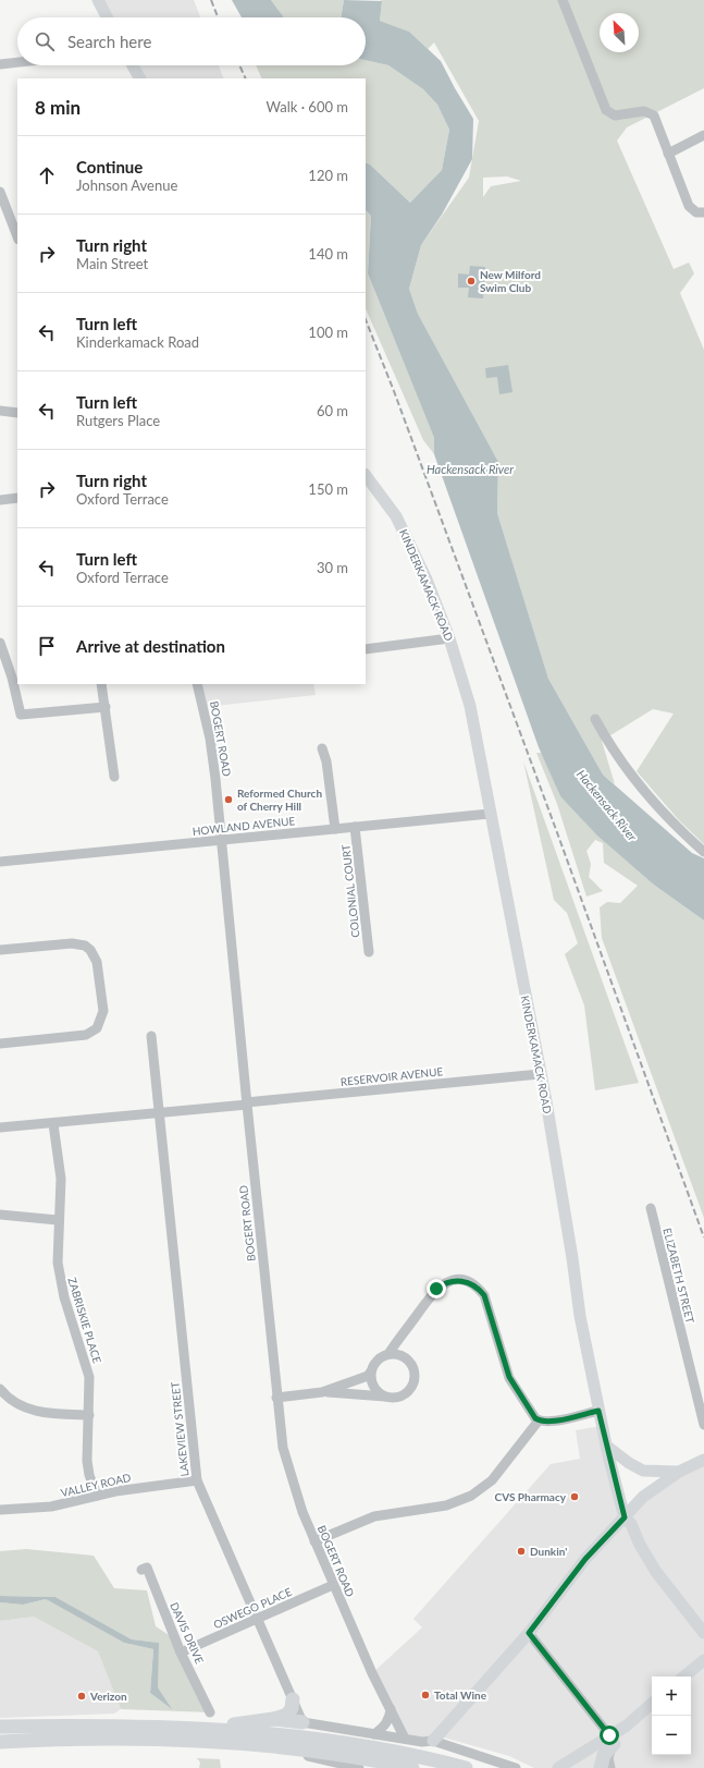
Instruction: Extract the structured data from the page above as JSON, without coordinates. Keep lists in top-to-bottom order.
{
  "streets": {
    "main road": ["KINDERKAMACK ROAD"],
    "street": [
      "BOGERT ROAD",
      "HOWLAND AVENUE",
      "COLONIAL COURT",
      "RESERVOIR AVENUE",
      "ELIZABETH STREET",
      "ZABRISKIE PLACE",
      "LAKEVIEW STREET",
      "VALLEY ROAD",
      "OSWEGO PLACE",
      "DAVIS DRIVE"
    ]
  },
  "crossings": [
    ["KINDERKAMACK ROAD", "HOWLAND AVENUE"],
    ["KINDERKAMACK ROAD", "RESERVOIR AVENUE"],
    ["BOGERT ROAD", "HOWLAND AVENUE"],
    ["BOGERT ROAD", "RESERVOIR AVENUE"],
    ["BOGERT ROAD", "OSWEGO PLACE"],
    ["HOWLAND AVENUE", "COLONIAL COURT"],
    ["RESERVOIR AVENUE", "ZABRISKIE PLACE"],
    ["RESERVOIR AVENUE", "LAKEVIEW STREET"],
    ["ZABRISKIE PLACE", "VALLEY ROAD"],
    ["LAKEVIEW STREET", "VALLEY ROAD"],
    ["LAKEVIEW STREET", "OSWEGO PLACE"],
    ["OSWEGO PLACE", "DAVIS DRIVE"]
  ],
  "water": ["Hackensack River"],
  "places": [
    "New Milford Swim Club",
    "Reformed Church of Cherry Hill",
    "CVS Pharmacy",
    "Dunkin'",
    "Total Wine",
    "Verizon"
  ],
  "north": "top left",
  "page": {
    "search": "Search here",
    "heading": ["8 min", "Walk · 600 m"],
    "list": [
      ["Continue", "Johnson Avenue", "120 m"],
      ["Turn right", "Main Street", "140 m"],
      ["Turn left", "Kinderkamack Road", "100 m"],
      ["Turn left", "Rutgers Place", "60 m"],
      ["Turn right", "Oxford Terrace", "150 m"],
      ["Turn left", "Oxford Terrace", "30 m"],
      "Arrive at destination"
    ],
    "map_buttons": ["+", "−"]
  }
}
